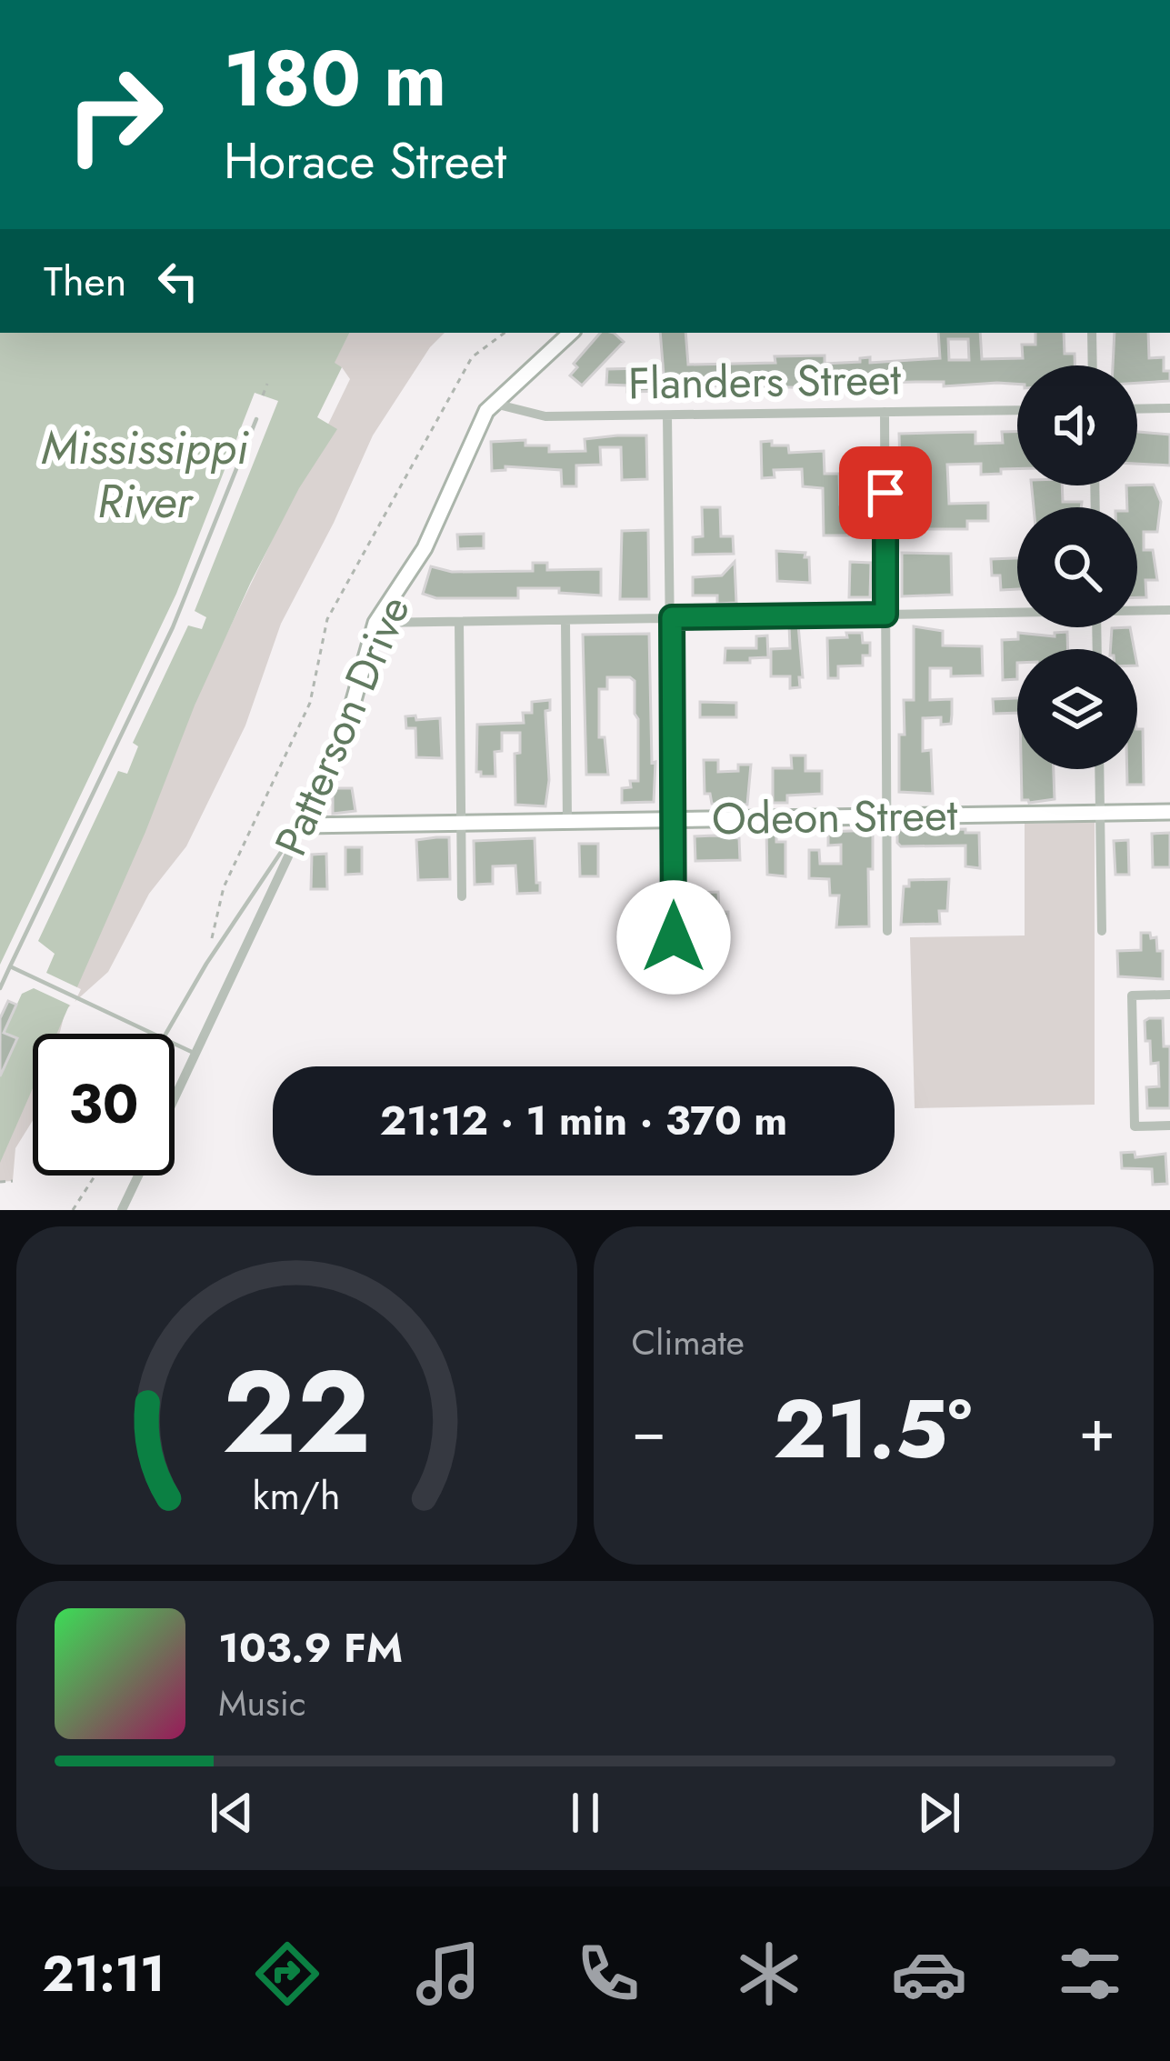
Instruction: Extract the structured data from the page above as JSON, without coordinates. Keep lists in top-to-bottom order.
{
  "streets": {
    "street": ["Flanders Street", "Patterson Drive", "Odeon Street"]
  },
  "crossings": [
    ["Flanders Street", "Patterson Drive"],
    ["Patterson Drive", "Odeon Street"]
  ],
  "water": ["Mississippi River"],
  "page": {
    "turn": ["180 m", "Horace Street"],
    "then": "Then",
    "limit": "30",
    "trip": "21:12 · 1 min · 370 m",
    "tile": "Climate",
    "heat": ["−", "21.5°", "+"],
    "song": ["103.9 FM", "Music"],
    "tabs": "21:11",
    "gauge": ["22", "km/h"]
  }
}
